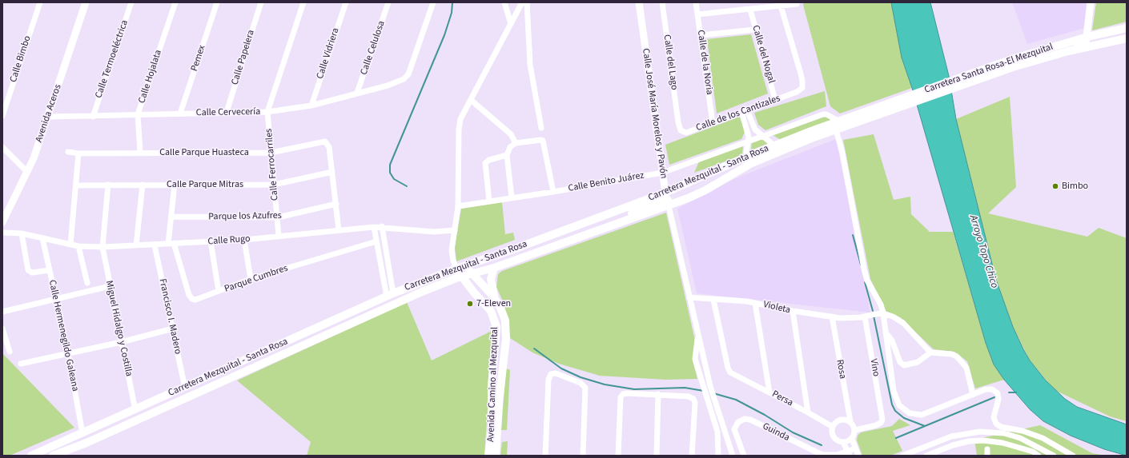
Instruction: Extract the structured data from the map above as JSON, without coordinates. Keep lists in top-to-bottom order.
{
  "streets": {
    "main road": ["Carretera Santa Rosa-El Mezquital", "Carretera Mezquital - Santa Rosa", "Avenida Camino al Mezquital"],
    "street": [
      "Calle Celulosa",
      "Calle Vidriera",
      "Calle del Nogal",
      "Calle Papelera",
      "Pemex",
      "Calle Bimbo",
      "Calle Termoeléctrica",
      "Calle del Lago",
      "Calle de la Noria",
      "Calle Hojalata",
      "Calle Cervecería",
      "Avenida Aceros",
      "Calle José María Morelos y Pavón",
      "Calle de los Cantizales",
      "Calle Parque Huasteca",
      "Calle Ferrocarriles",
      "Calle Benito Juárez",
      "Calle Parque Mitras",
      "Parque los Azufres",
      "Calle Rugo",
      "Parque Cumbres",
      "Violeta",
      "Francisco I. Madero",
      "Miguel Hidalgo y Costilla",
      "Calle Hermenegildo Galeana",
      "Vino",
      "Rosa",
      "Persa",
      "Guinda"
    ]
  },
  "crossings": [
    ["Calle Celulosa", "Calle Cervecería"],
    ["Calle Vidriera", "Calle Cervecería"],
    ["Calle del Nogal", "Calle de los Cantizales"],
    ["Calle Papelera", "Calle Cervecería"],
    ["Pemex", "Calle Cervecería"],
    ["Calle Termoeléctrica", "Calle Cervecería"],
    ["Calle del Lago", "Calle de los Cantizales"],
    ["Calle de la Noria", "Calle de los Cantizales"],
    ["Carretera Santa Rosa-El Mezquital", "Carretera Mezquital - Santa Rosa"],
    ["Calle Hojalata", "Calle Cervecería"],
    ["Calle Hojalata", "Calle Parque Huasteca"],
    ["Calle Cervecería", "Avenida Aceros"],
    ["Calle Cervecería", "Calle Ferrocarriles"],
    ["Calle José María Morelos y Pavón", "Carretera Mezquital - Santa Rosa"],
    ["Calle José María Morelos y Pavón", "Calle Benito Juárez"],
    ["Calle José María Morelos y Pavón", "Violeta"],
    ["Calle Parque Huasteca", "Calle Ferrocarriles"],
    ["Calle Parque Huasteca", "Calle Parque Mitras"],
    ["Calle Ferrocarriles", "Calle Parque Mitras"],
    ["Calle Ferrocarriles", "Parque los Azufres"],
    ["Calle Ferrocarriles", "Calle Rugo"],
    ["Carretera Mezquital - Santa Rosa", "Calle Benito Juárez"],
    ["Carretera Mezquital - Santa Rosa", "Francisco I. Madero"],
    ["Carretera Mezquital - Santa Rosa", "Miguel Hidalgo y Costilla"],
    ["Carretera Mezquital - Santa Rosa", "Calle Hermenegildo Galeana"],
    ["Carretera Mezquital - Santa Rosa", "Avenida Camino al Mezquital"],
    ["Calle Parque Mitras", "Miguel Hidalgo y Costilla"],
    ["Calle Rugo", "Parque Cumbres"],
    ["Calle Rugo", "Francisco I. Madero"],
    ["Calle Rugo", "Miguel Hidalgo y Costilla"],
    ["Calle Rugo", "Calle Hermenegildo Galeana"],
    ["Violeta", "Vino"],
    ["Violeta", "Rosa"],
    ["Violeta", "Persa"],
    ["Vino", "Rosa"],
    ["Vino", "Persa"],
    ["Rosa", "Persa"]
  ],
  "water": ["Arroyo Topo Chico"],
  "places": ["Bimbo", "7-Eleven"]
}
